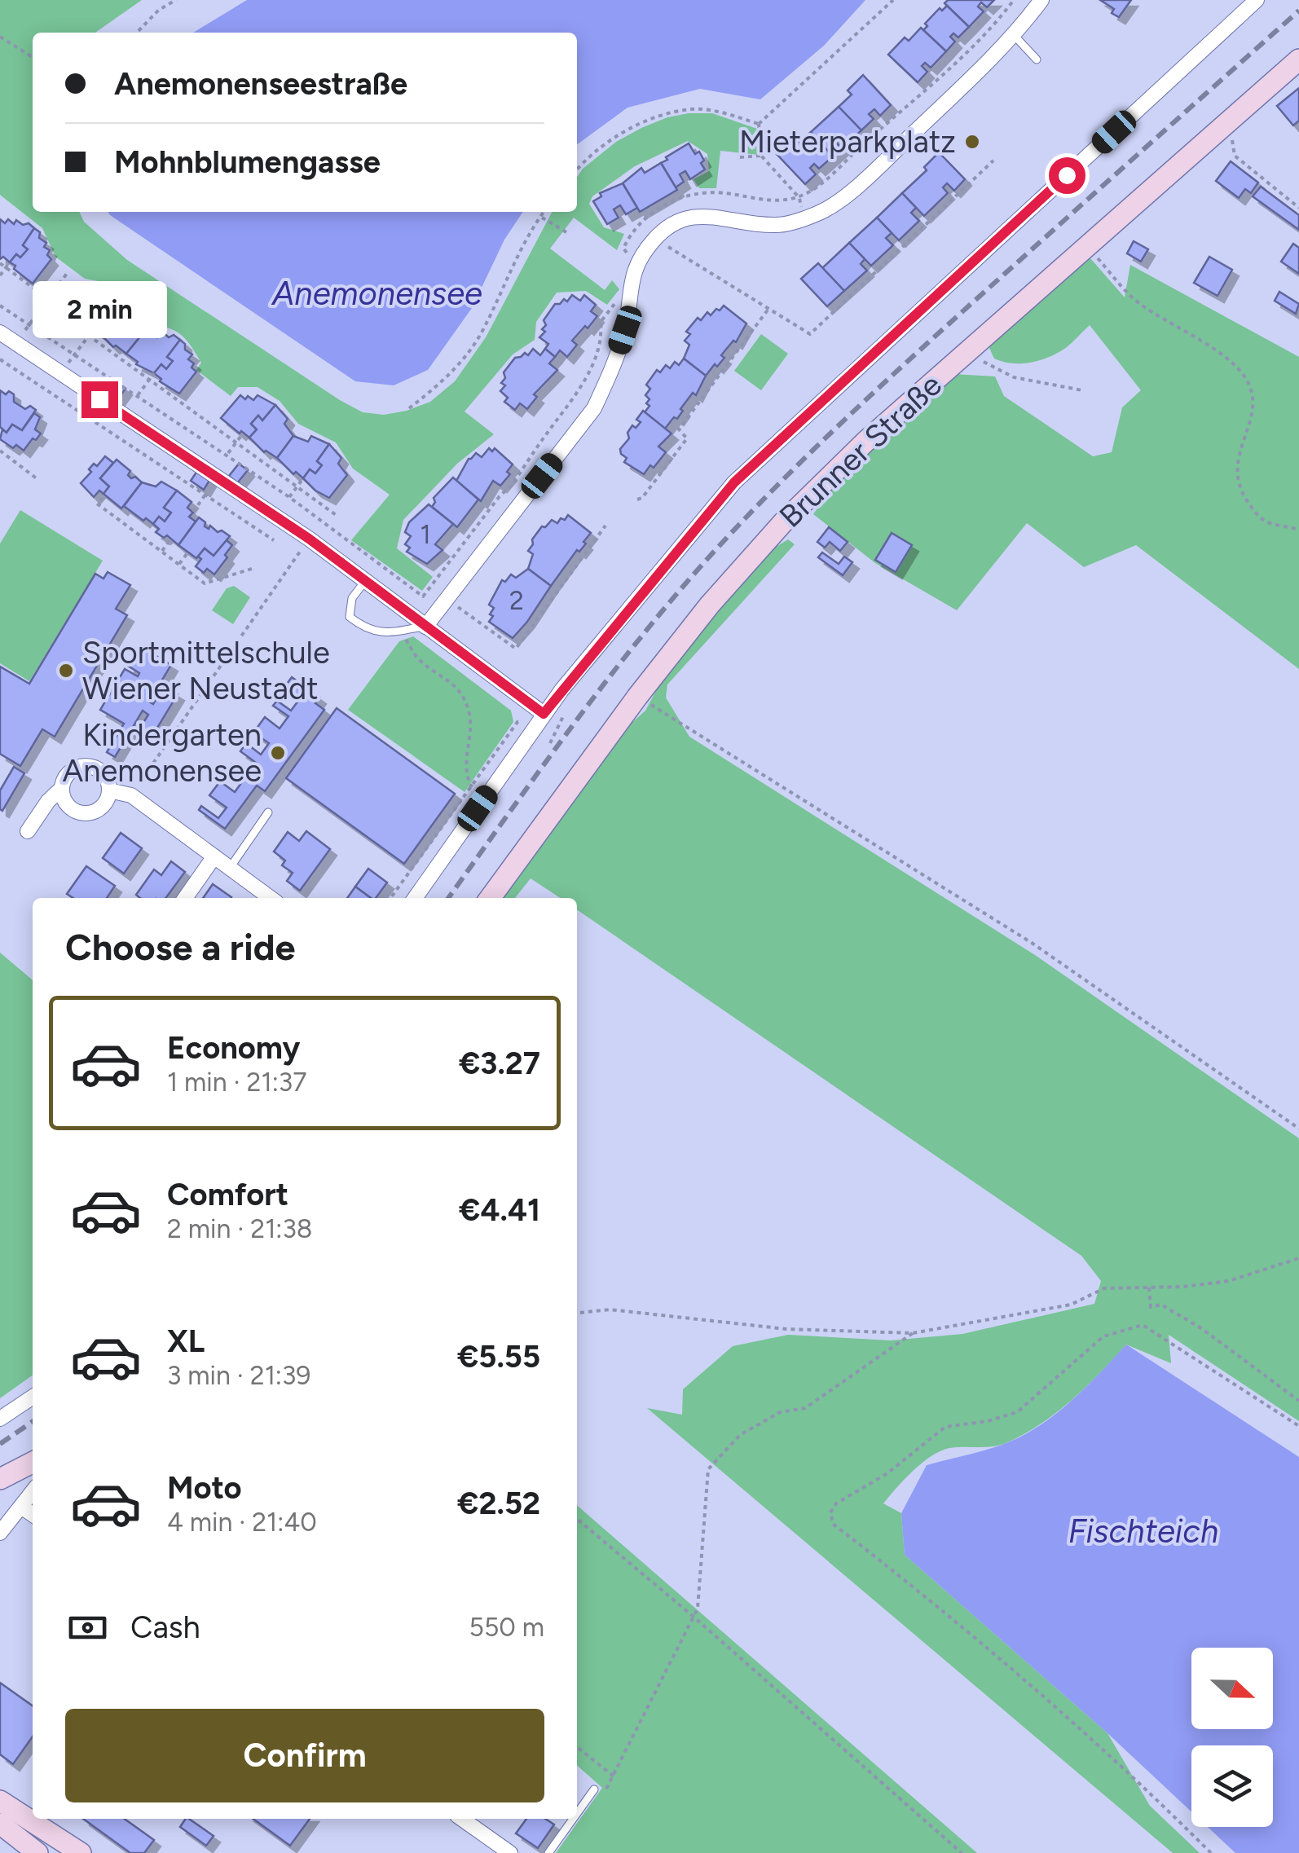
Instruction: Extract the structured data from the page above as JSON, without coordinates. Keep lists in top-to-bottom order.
{
  "streets": {
    "main road": ["Brunner Straße"]
  },
  "water": ["Anemonensee", "Fischteich"],
  "places": ["Mieterparkplatz", "Sportmittelschule Wiener Neustadt", "Kindergarten Anemonensee"],
  "house_numbers": ["1", "2"],
  "north": "right",
  "page": {
    "banner": ["Anemonenseestraße", "Mohnblumengasse"],
    "bubble": "2 min",
    "heading": "Choose a ride",
    "list": [
      {
        "name": "Economy",
        "note": "1 min · 21:37",
        "value": "€3.27"
      },
      {
        "name": "Comfort",
        "note": "2 min · 21:38",
        "value": "€4.41"
      },
      {
        "name": "XL",
        "note": "3 min · 21:39",
        "value": "€5.55"
      },
      {
        "name": "Moto",
        "note": "4 min · 21:40",
        "value": "€2.52"
      }
    ],
    "pay": ["Cash", "550 m"],
    "buttons": "Confirm"
  }
}
